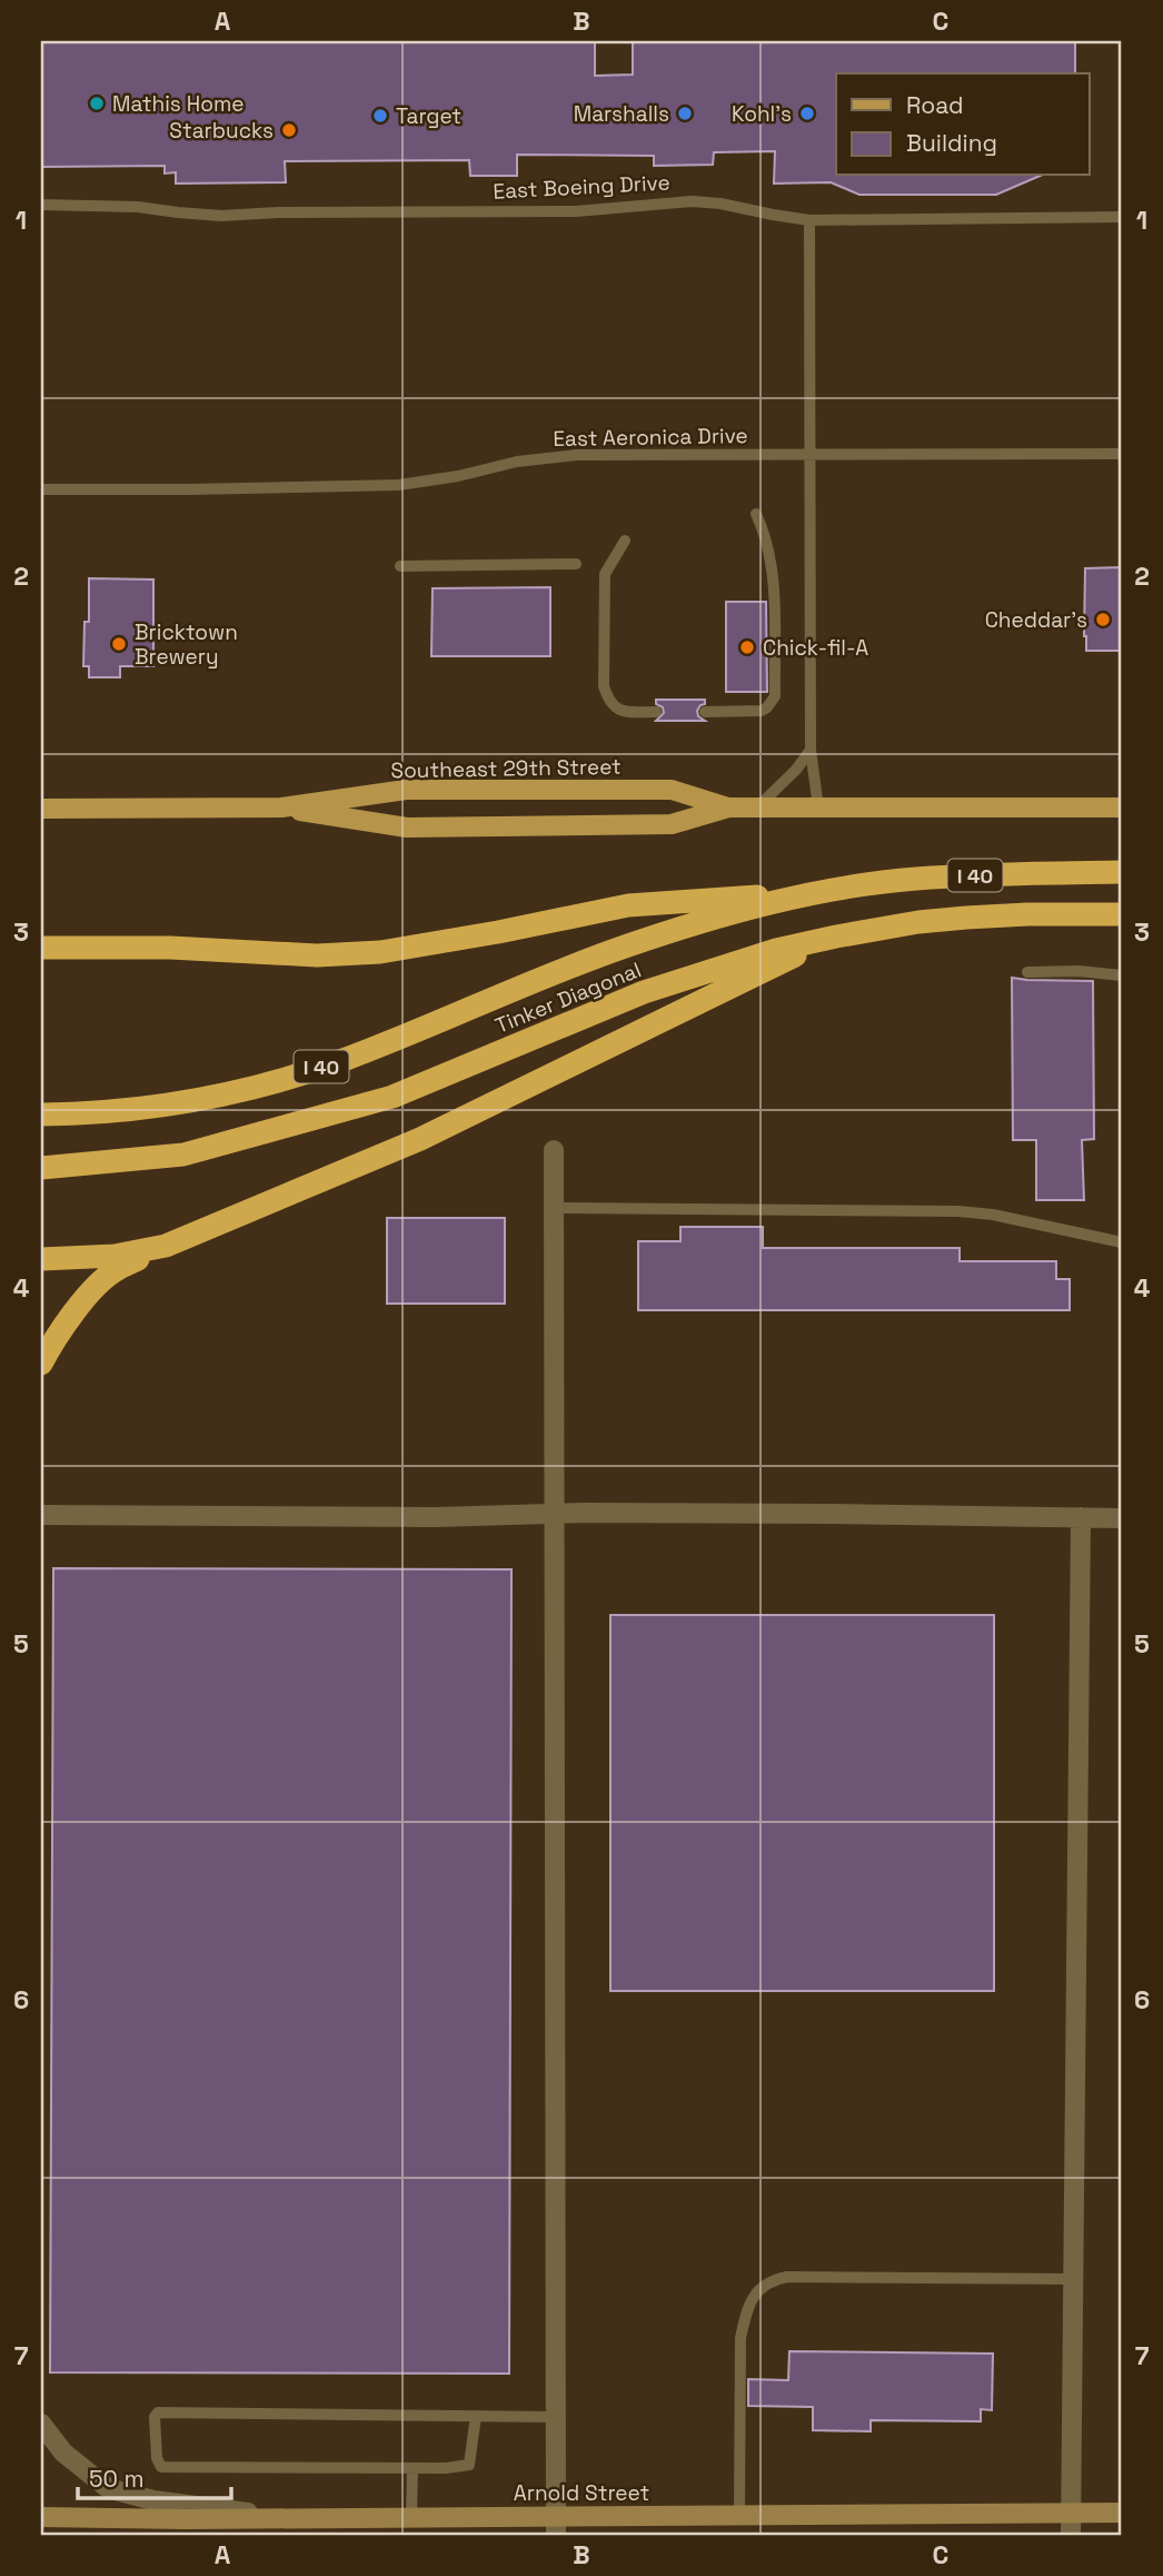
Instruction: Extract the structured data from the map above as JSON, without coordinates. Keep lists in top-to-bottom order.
{
  "streets": {
    "highway": ["I 40", "Tinker Diagonal"],
    "main road": ["Southeast 29th Street", "Arnold Street"],
    "lane": ["East Boeing Drive", "East Aeronica Drive"]
  },
  "places": [
    "Mathis Home",
    "Marshalls",
    "Kohl's",
    "Target",
    "Starbucks",
    "Cheddar's",
    "Bricktown Brewery",
    "Chick-fil-A"
  ],
  "legend": ["Road", "Building"],
  "scale_bar": "50 m",
  "grid": {
    "columns": ["A", "B", "C"],
    "rows": [
      "1",
      "2",
      "3",
      "4",
      "5",
      "6",
      "7"
    ]
  }
}
